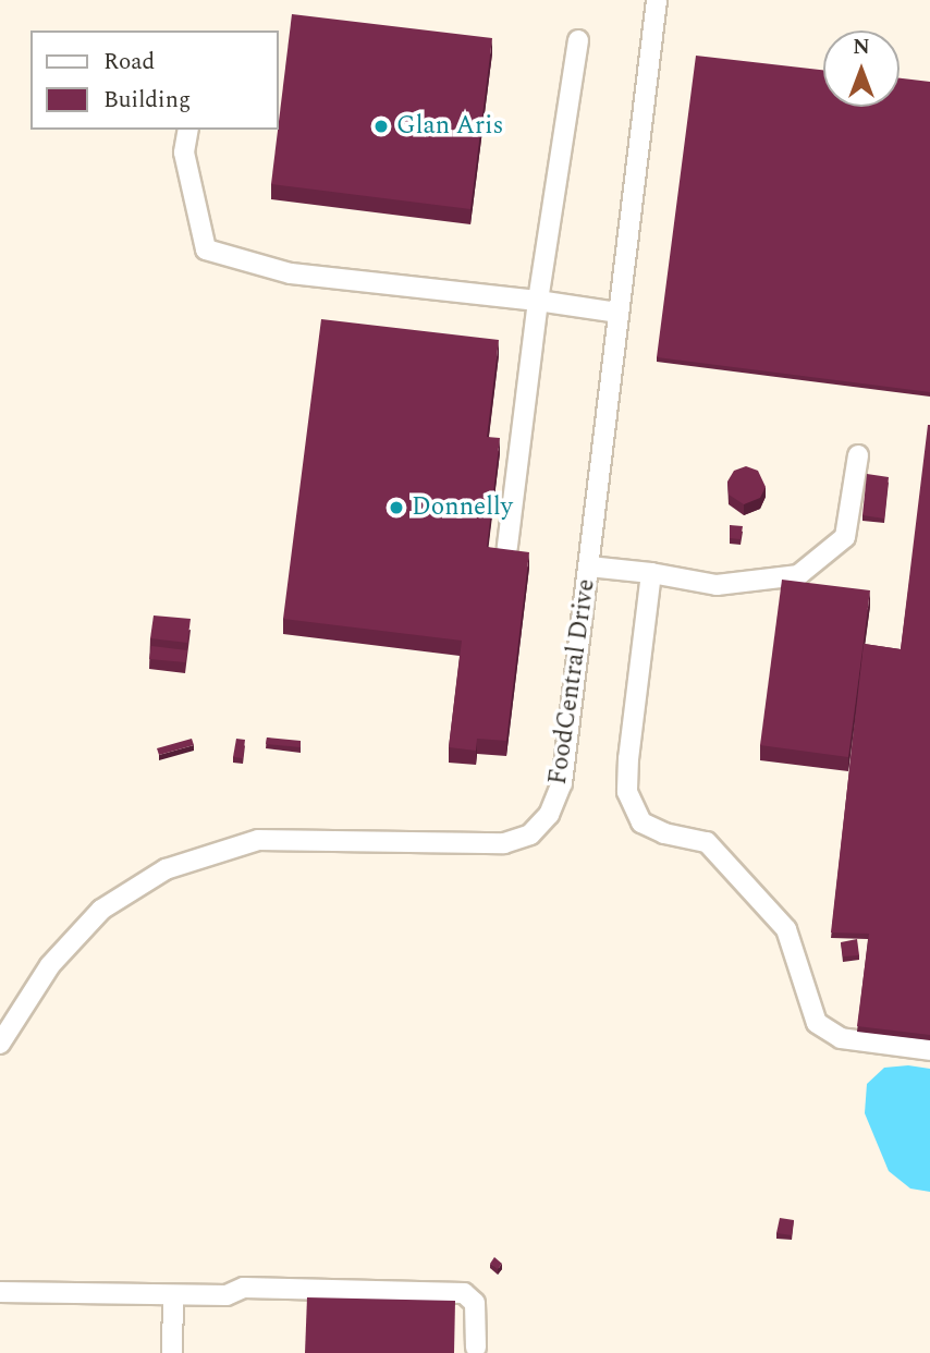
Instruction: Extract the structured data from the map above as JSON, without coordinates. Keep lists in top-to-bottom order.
{
  "streets": {
    "street": ["FoodCentral Drive"]
  },
  "places": ["Glan Aris", "Donnelly"],
  "legend": ["Road", "Building"],
  "north": "top"
}
